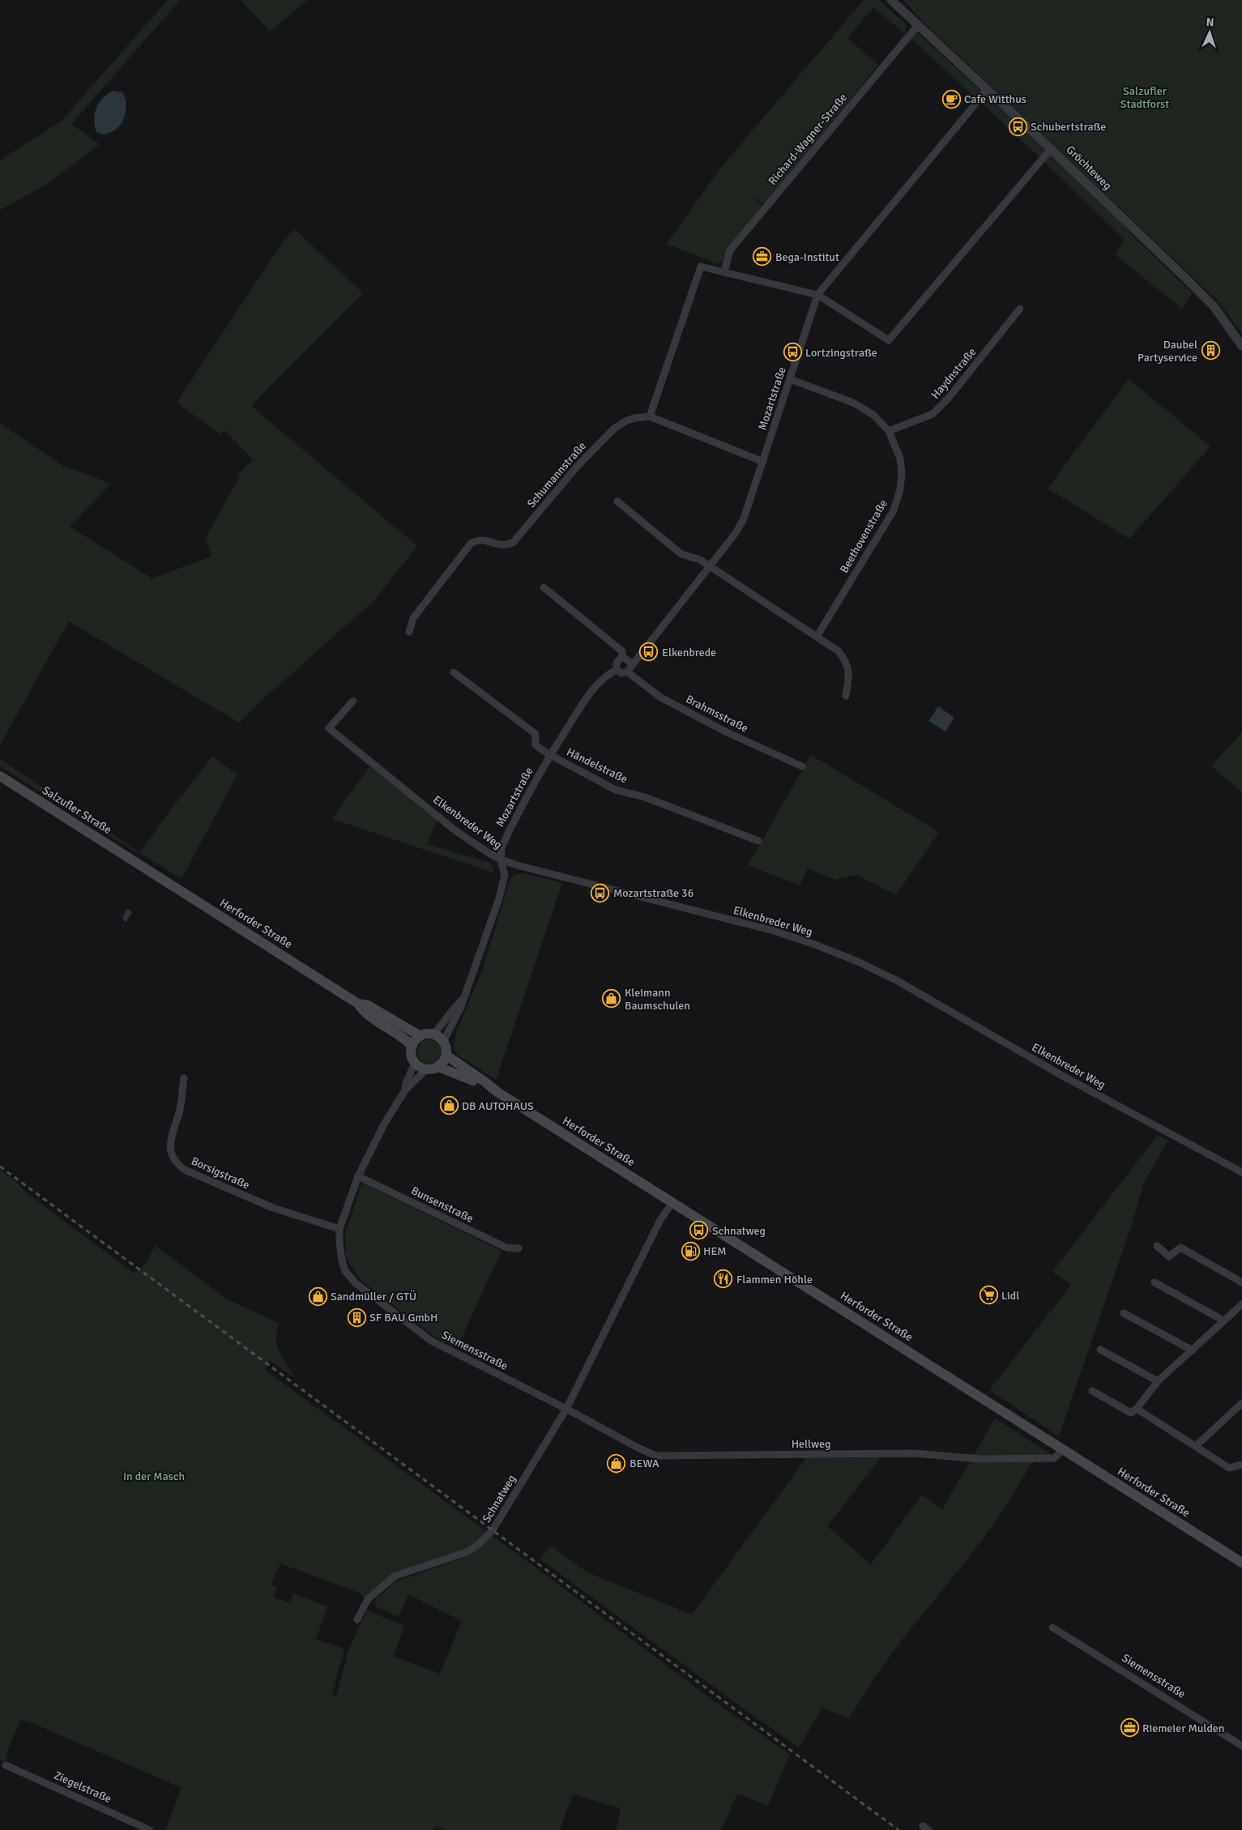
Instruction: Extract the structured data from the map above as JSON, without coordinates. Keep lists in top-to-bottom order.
{
  "streets": {
    "main road": ["Salzufler Straße", "Herforder Straße"],
    "street": [
      "Richard-Wagner-Straße",
      "Gröchteweg",
      "Haydnstraße",
      "Mozartstraße",
      "Schumannstraße",
      "Beethovenstraße",
      "Brahmsstraße",
      "Händelstraße",
      "Elkenbreder Weg",
      "Borsigstraße",
      "Bunsenstraße",
      "Siemensstraße",
      "Hellweg",
      "Schnatweg",
      "Ziegelstraße"
    ]
  },
  "crossings": [
    ["Richard-Wagner-Straße", "Gröchteweg"],
    ["Gröchteweg", "Mozartstraße"],
    ["Haydnstraße", "Beethovenstraße"],
    ["Mozartstraße", "Beethovenstraße"],
    ["Mozartstraße", "Brahmsstraße"],
    ["Mozartstraße", "Händelstraße"],
    ["Mozartstraße", "Elkenbreder Weg"],
    ["Mozartstraße", "Herforder Straße"],
    ["Mozartstraße", "Siemensstraße"],
    ["Salzufler Straße", "Herforder Straße"],
    ["Herforder Straße", "Siemensstraße"],
    ["Herforder Straße", "Hellweg"],
    ["Herforder Straße", "Schnatweg"],
    ["Borsigstraße", "Siemensstraße"],
    ["Bunsenstraße", "Siemensstraße"],
    ["Siemensstraße", "Hellweg"],
    ["Siemensstraße", "Schnatweg"],
    ["Hellweg", "Schnatweg"]
  ],
  "parks": ["Salzufler Stadtforst", "In der Masch"],
  "places": {
    "cafe": ["Cafe Witthus"],
    "bus stop": [
      "Schubertstraße",
      "Lortzingstraße",
      "Elkenbrede",
      "Mozartstraße 36",
      "Schnatweg"
    ],
    "office": ["Bega-Institut", "Riemeier Mulden"],
    "building": ["Daubel Partyservice", "SF BAU GmbH"],
    "shop": [
      "Kleimann Baumschulen",
      "DB AUTOHAUS",
      "Sandmüller / GTÜ",
      "BEWA"
    ],
    "fuel station": ["HEM"],
    "restaurant": ["Flammen Höhle"],
    "supermarket": ["Lidl"]
  },
  "north": "top"
}
